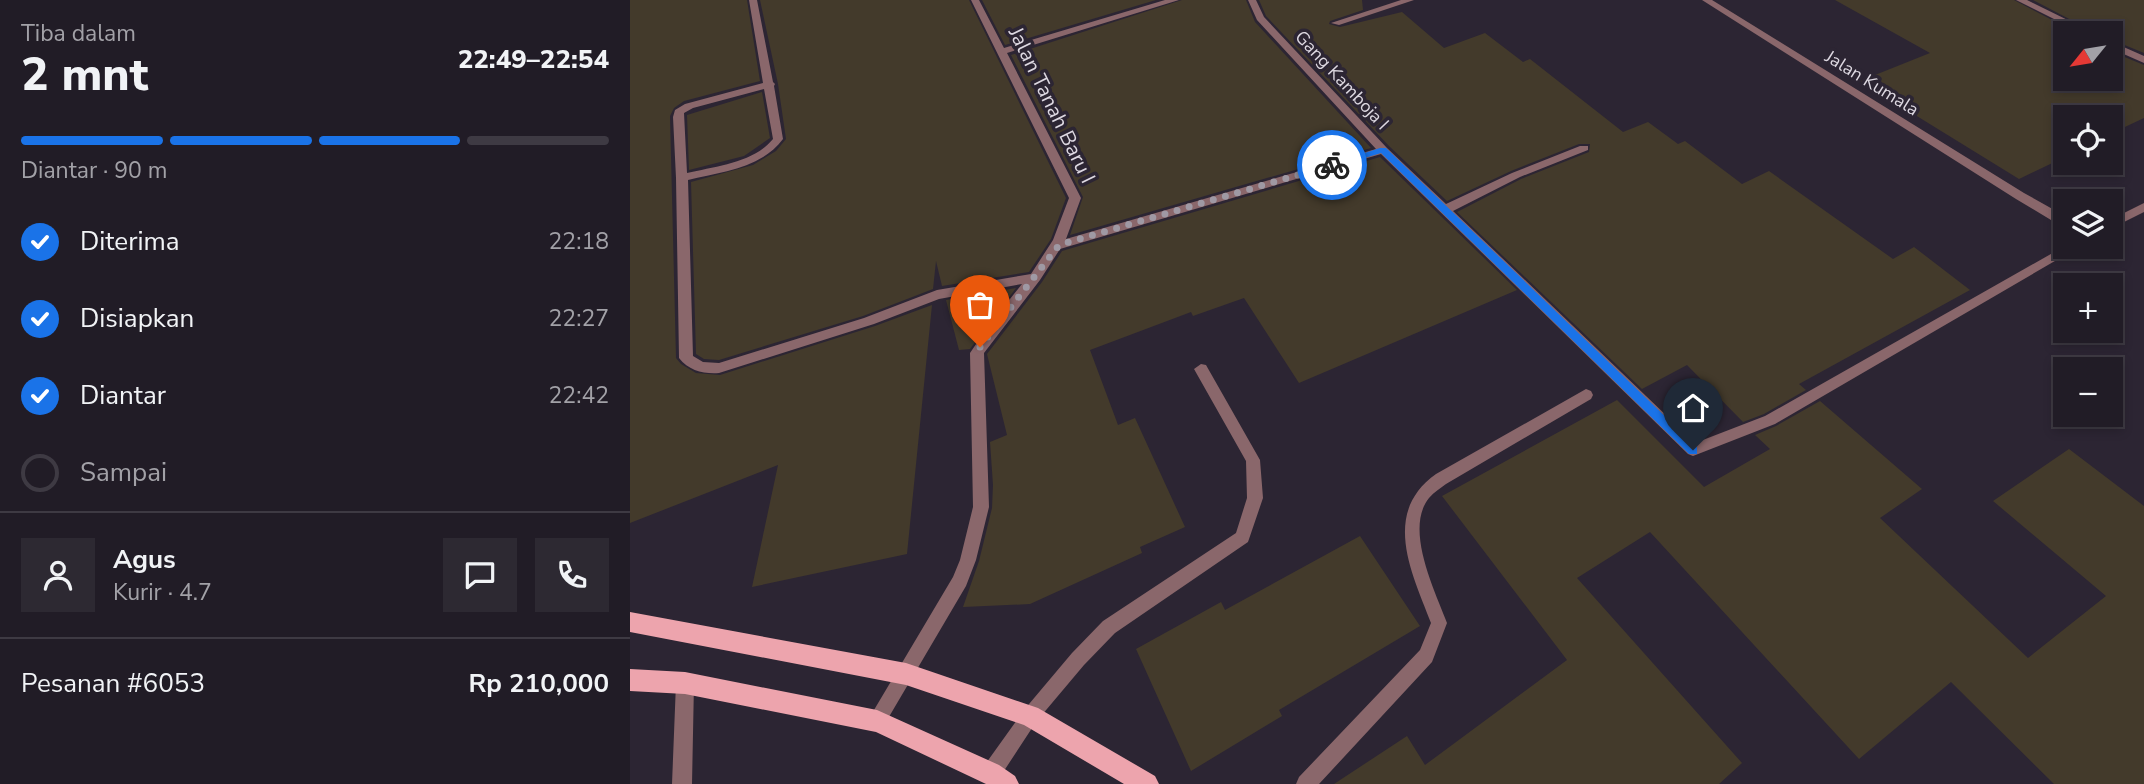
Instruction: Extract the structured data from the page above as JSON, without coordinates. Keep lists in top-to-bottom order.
{
  "streets": {
    "street": ["Gang Kamboja I", "Jalan Kumala", "Jalan Tanah Baru I"]
  },
  "crossings": [
    ["Gang Kamboja I", "Jalan Tanah Baru I"]
  ],
  "north": "bottom left",
  "page": {
    "heading": ["2 mnt", "Tiba dalam", "22:49–22:54"],
    "panel": [
      "Agus",
      "Kurir · 4.7",
      "Pesanan #6053",
      "Rp 210,000"
    ],
    "map_buttons": ["+", "−"],
    "bar": "Diantar · 90 m",
    "list": [
      ["Diterima", "22:18"],
      ["Disiapkan", "22:27"],
      ["Diantar", "22:42"],
      "Sampai"
    ]
  }
}
